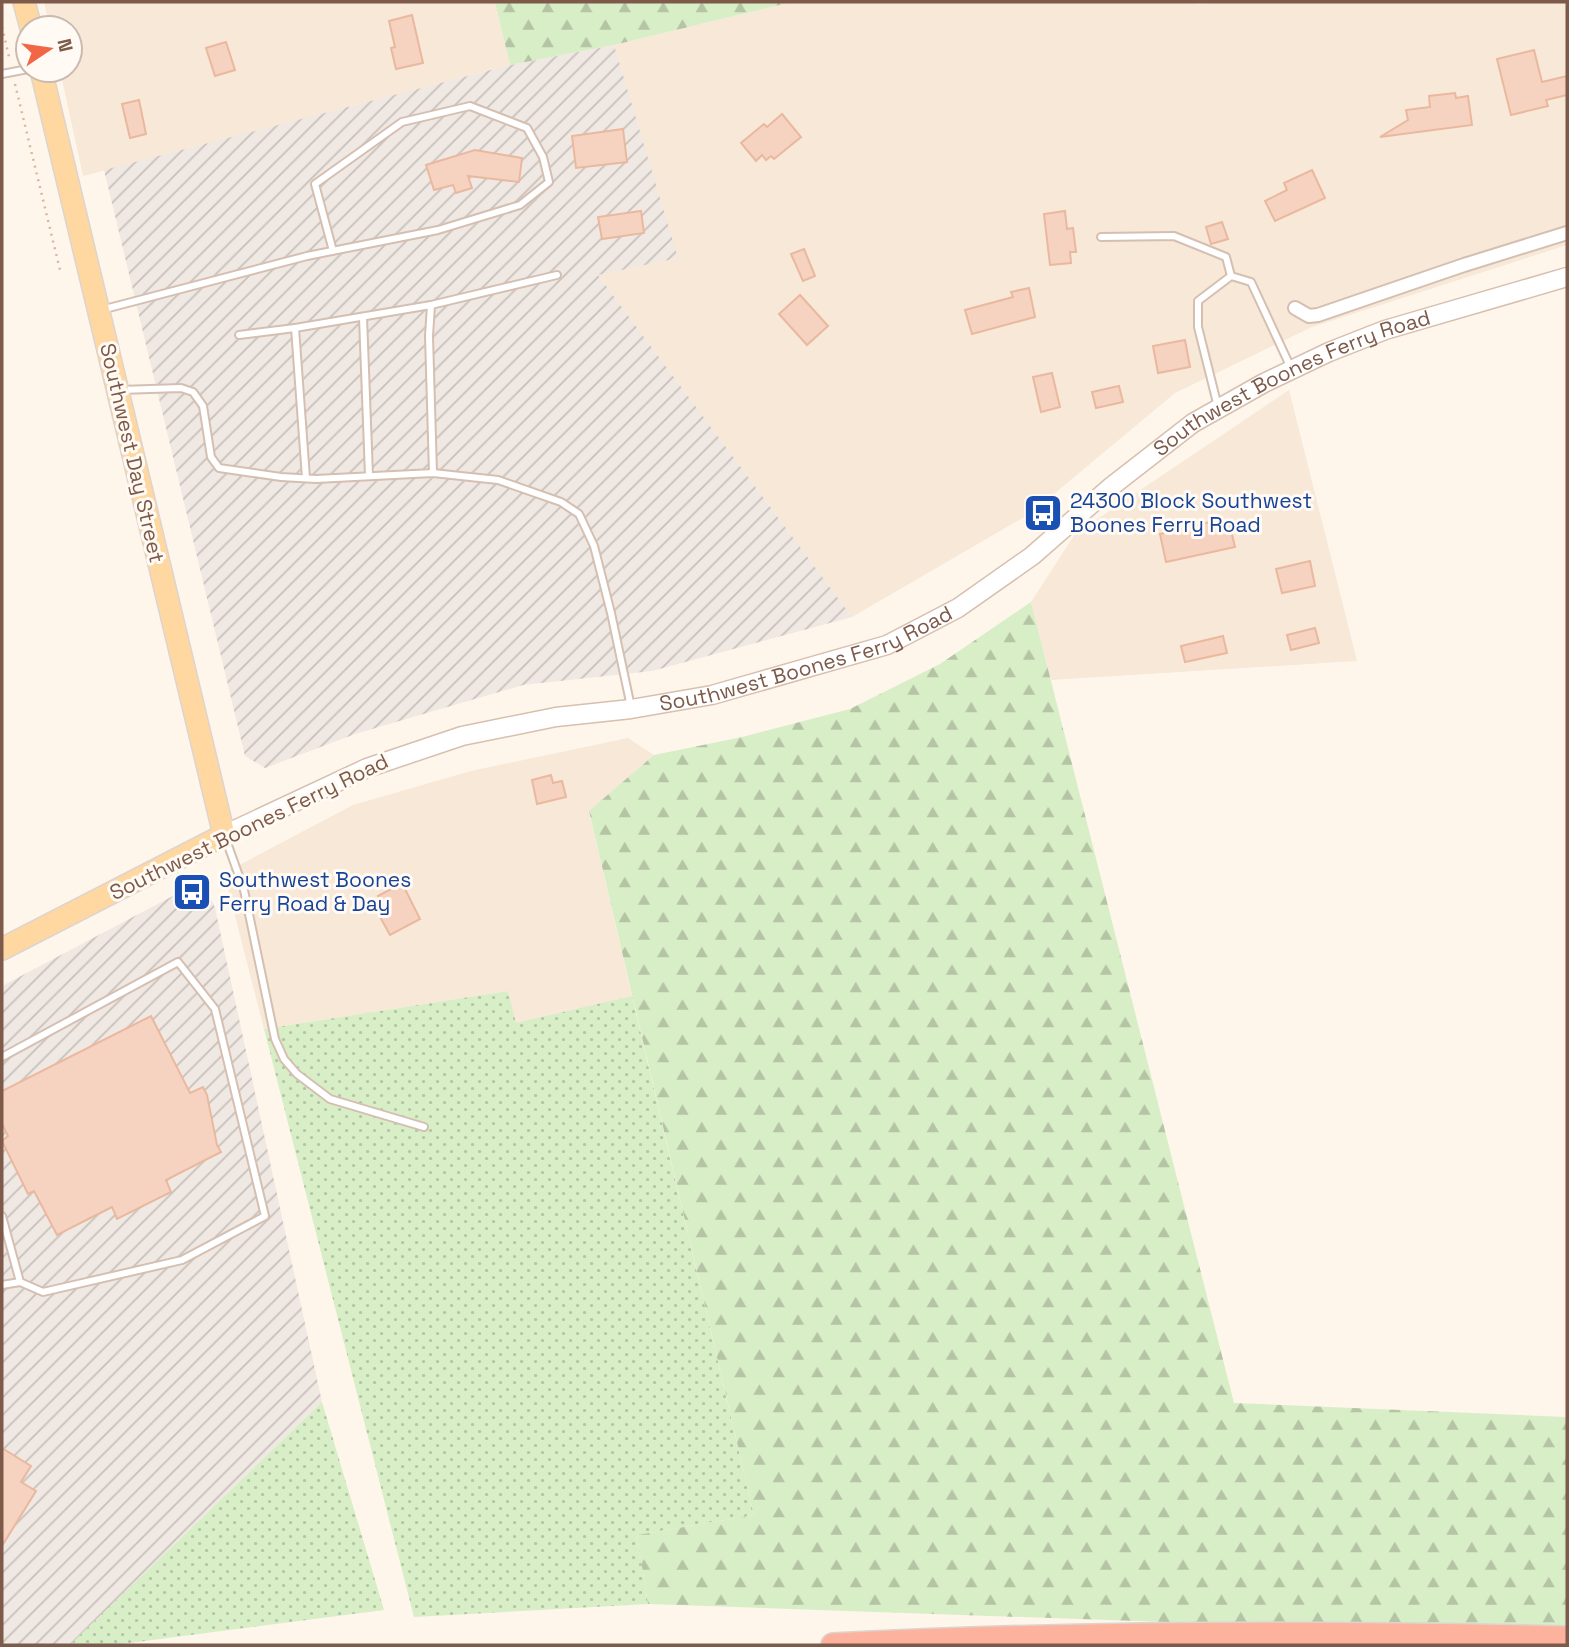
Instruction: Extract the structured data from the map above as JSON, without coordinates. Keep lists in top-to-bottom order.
{
  "streets": {
    "main road": ["Southwest Boones Ferry Road", "Southwest Day Street"]
  },
  "crossings": [
    ["Southwest Boones Ferry Road", "Southwest Day Street"]
  ],
  "places": {
    "bus stop": ["24300 Block Southwest Boones Ferry Road", "Southwest Boones Ferry Road & Day"]
  },
  "north": "right"
}
